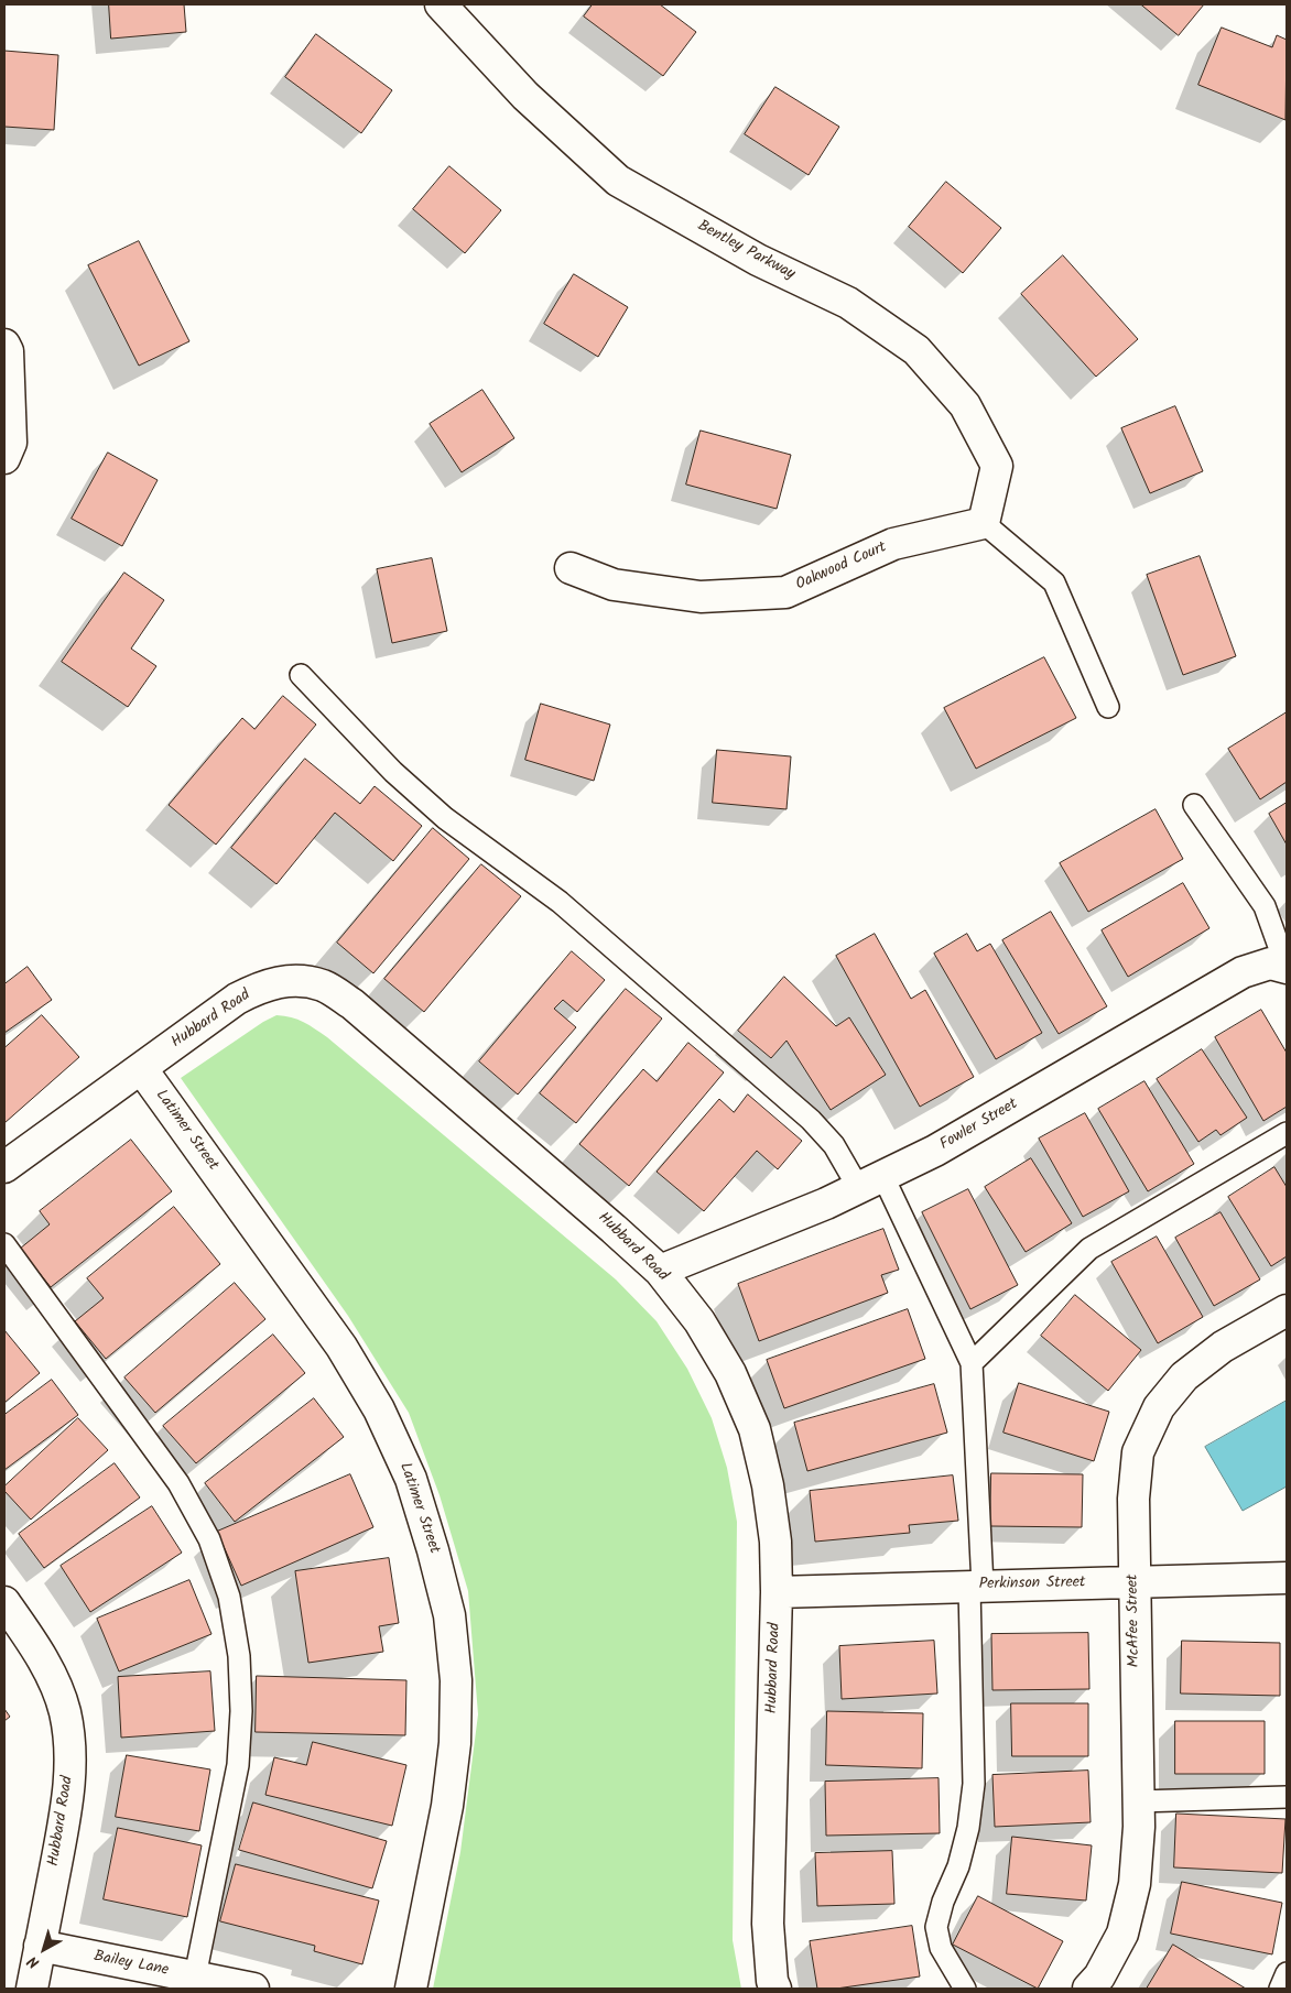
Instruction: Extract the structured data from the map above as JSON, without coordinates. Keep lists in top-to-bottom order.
{
  "streets": {
    "street": [
      "Bentley Parkway",
      "Oakwood Court",
      "Hubbard Road",
      "Fowler Street",
      "Latimer Street",
      "Perkinson Street",
      "McAfee Street",
      "Bailey Lane"
    ]
  },
  "crossings": [
    ["Bentley Parkway", "Oakwood Court"],
    ["Hubbard Road", "Fowler Street"],
    ["Hubbard Road", "Latimer Street"],
    ["Hubbard Road", "Perkinson Street"],
    ["Hubbard Road", "Bailey Lane"],
    ["Perkinson Street", "McAfee Street"]
  ],
  "north": "bottom left"
}
